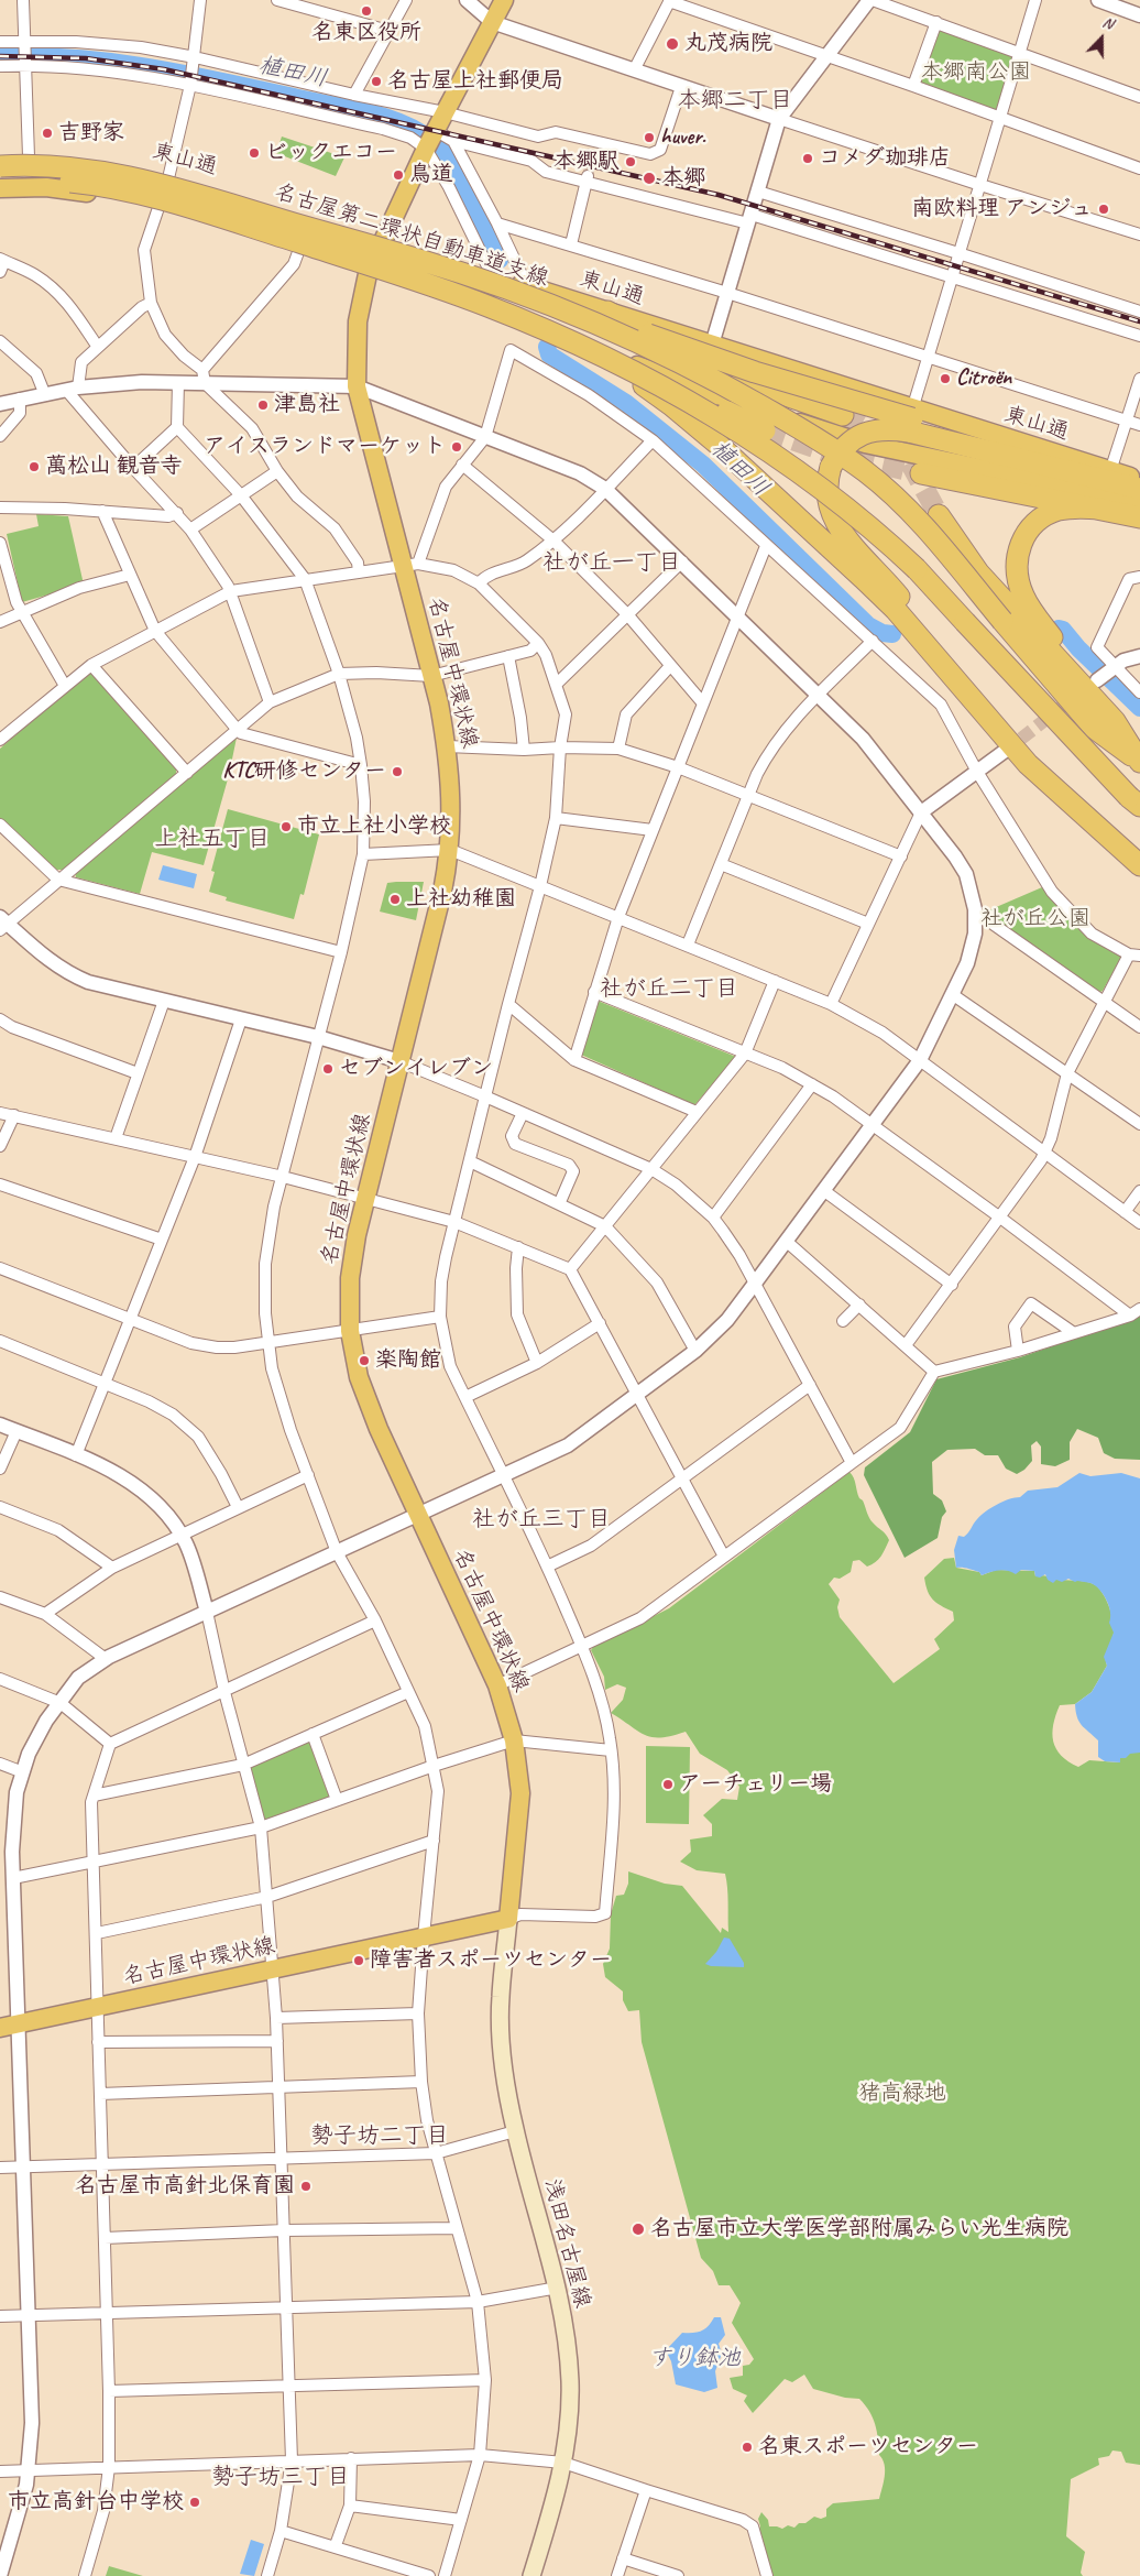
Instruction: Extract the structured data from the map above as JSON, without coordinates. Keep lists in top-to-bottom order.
{
  "streets": {
    "highway": ["名古屋第二環状自動車道支線"],
    "main road": ["東山通", "名古屋中環状線", "浅田名古屋線"]
  },
  "crossings": [
    ["東山通", "名古屋中環状線"],
    ["名古屋中環状線", "浅田名古屋線"]
  ],
  "districts": [
    "本郷二丁目",
    "社が丘一丁目",
    "上社五丁目",
    "社が丘二丁目",
    "社が丘三丁目",
    "勢子坊二丁目",
    "勢子坊三丁目"
  ],
  "water": ["植田川", "すり鉢池"],
  "parks": ["本郷南公園", "社が丘公園", "猪高緑地"],
  "places": [
    "名東区役所",
    "丸茂病院",
    "名古屋上社郵便局",
    "吉野家",
    "huver.",
    "ビックエコー",
    "コメダ珈琲店",
    "本郷駅",
    "鳥道",
    "本郷",
    "南欧料理 アンジュ",
    "Citroën",
    "津島社",
    "アイスランドマーケット",
    "萬松山 観音寺",
    "KTC研修センター",
    "市立上社小学校",
    "上社幼稚園",
    "セブンイレブン",
    "楽陶館",
    "アーチェリー場",
    "障害者スポーツセンター",
    "名古屋市高針北保育園",
    "名古屋市立大学医学部附属みらい光生病院",
    "名東スポーツセンター",
    "市立高針台中学校"
  ],
  "north": "top"
}
